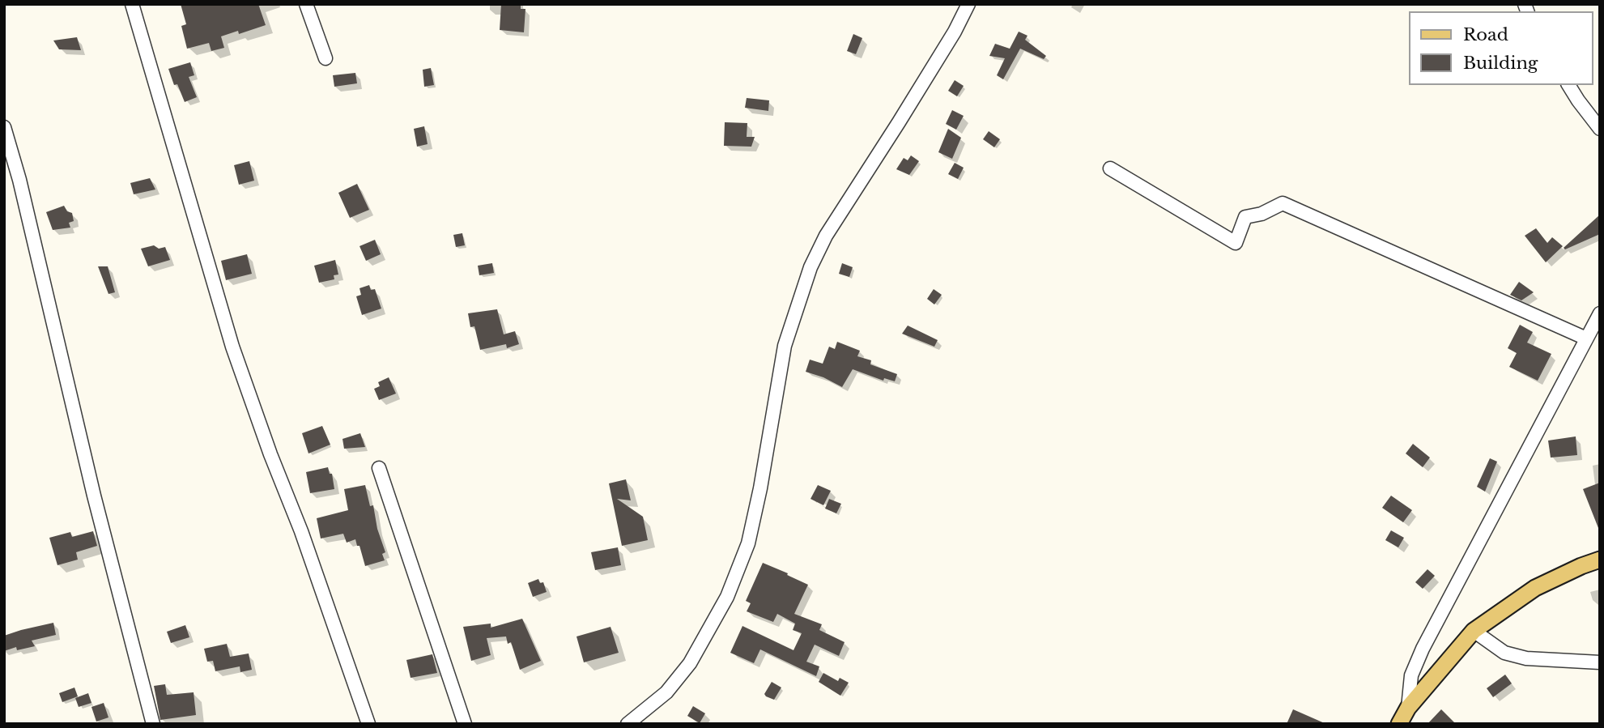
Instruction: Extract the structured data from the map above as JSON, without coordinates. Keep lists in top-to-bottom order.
{
  "legend": ["Road", "Building"]
}
